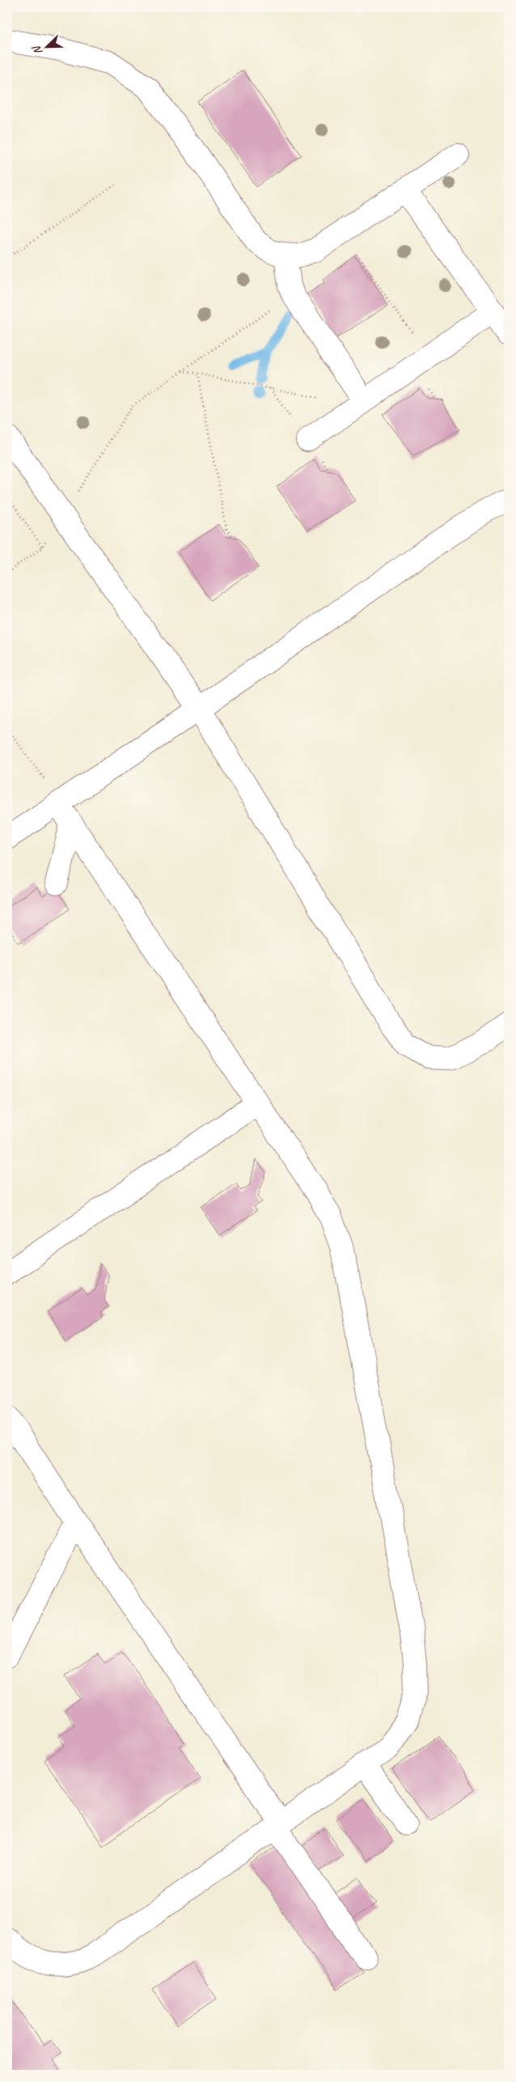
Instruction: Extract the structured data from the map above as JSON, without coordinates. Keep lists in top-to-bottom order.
{
  "north": "bottom left"
}
